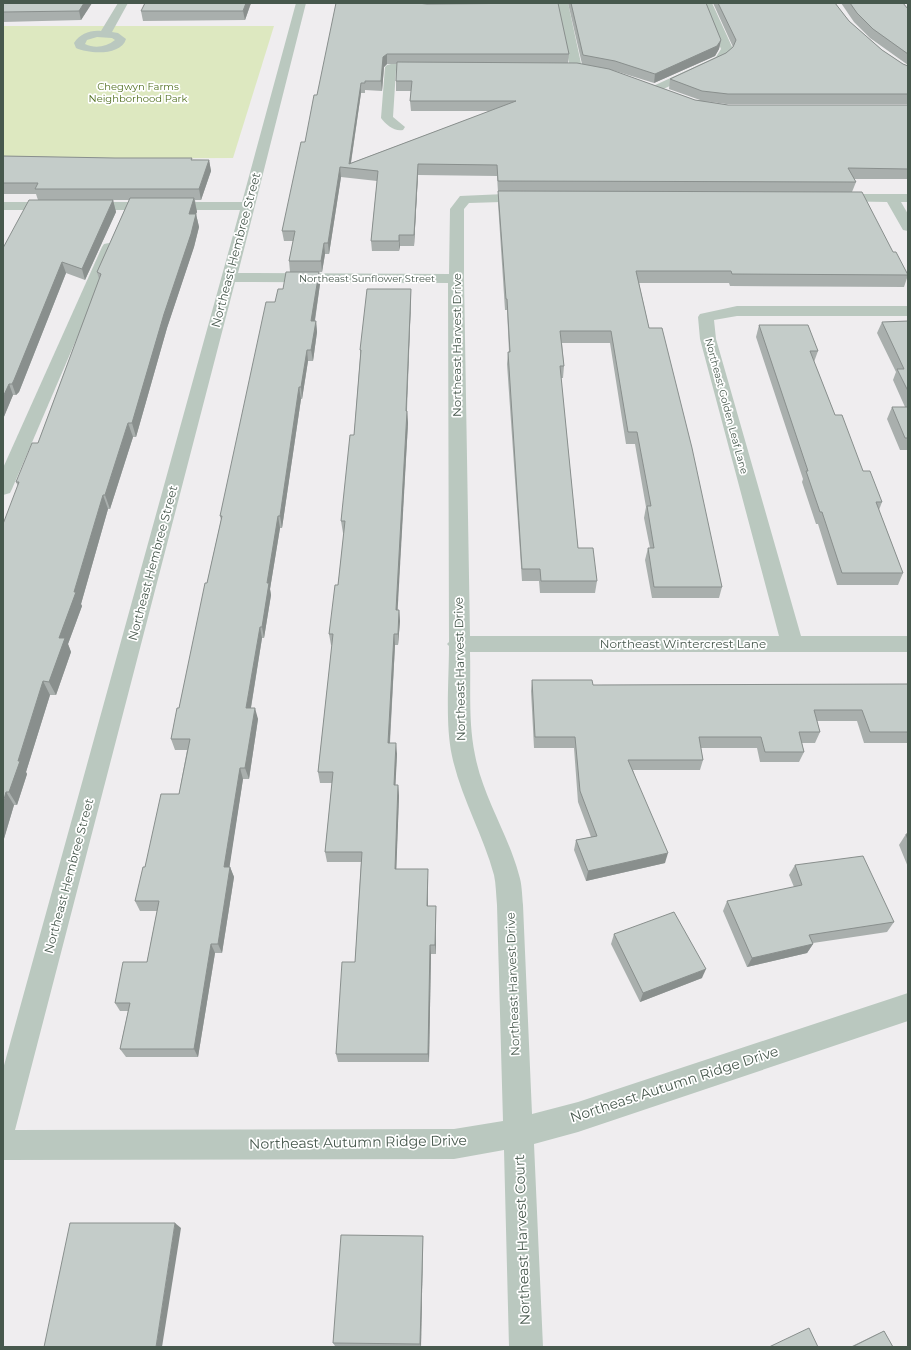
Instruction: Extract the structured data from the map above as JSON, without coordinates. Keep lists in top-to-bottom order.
{
  "streets": {
    "street": [
      "Northeast Hembree Street",
      "Northeast Sunflower Street",
      "Northeast Harvest Drive",
      "Northeast Golden Leaf Lane",
      "Northeast Wintercrest Lane",
      "Northeast Autumn Ridge Drive",
      "Northeast Harvest Court"
    ]
  },
  "crossings": [
    ["Northeast Hembree Street", "Northeast Sunflower Street"],
    ["Northeast Sunflower Street", "Northeast Harvest Drive"],
    ["Northeast Harvest Drive", "Northeast Wintercrest Lane"],
    ["Northeast Harvest Drive", "Northeast Autumn Ridge Drive"],
    ["Northeast Harvest Drive", "Northeast Harvest Court"],
    ["Northeast Golden Leaf Lane", "Northeast Wintercrest Lane"],
    ["Northeast Autumn Ridge Drive", "Northeast Harvest Court"]
  ],
  "parks": ["Chegwyn Farms Neighborhood Park"]
}
